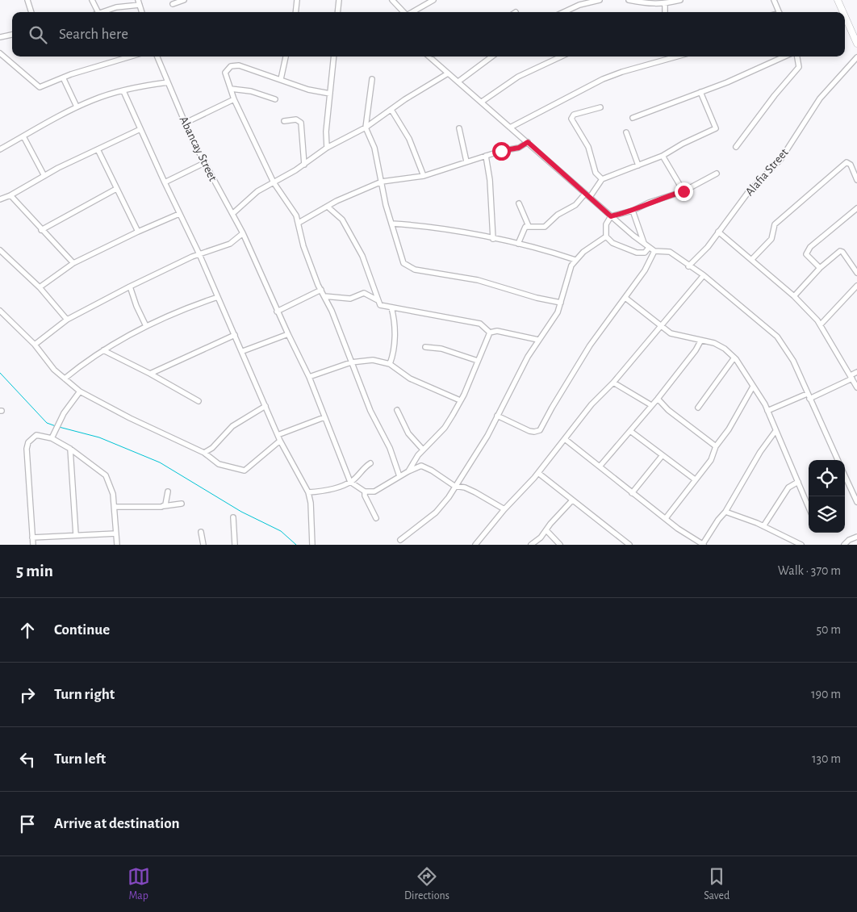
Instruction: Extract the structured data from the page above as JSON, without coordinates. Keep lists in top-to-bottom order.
{
  "streets": {
    "street": ["Abancay Street", "Alafia Street"]
  },
  "page": {
    "search": "Search here",
    "heading": ["5 min", "Walk · 370 m"],
    "list": [
      ["Continue", "50 m"],
      ["Turn right", "190 m"],
      ["Turn left", "130 m"],
      "Arrive at destination"
    ],
    "nav": ["Map", "Directions", "Saved"]
  }
}
